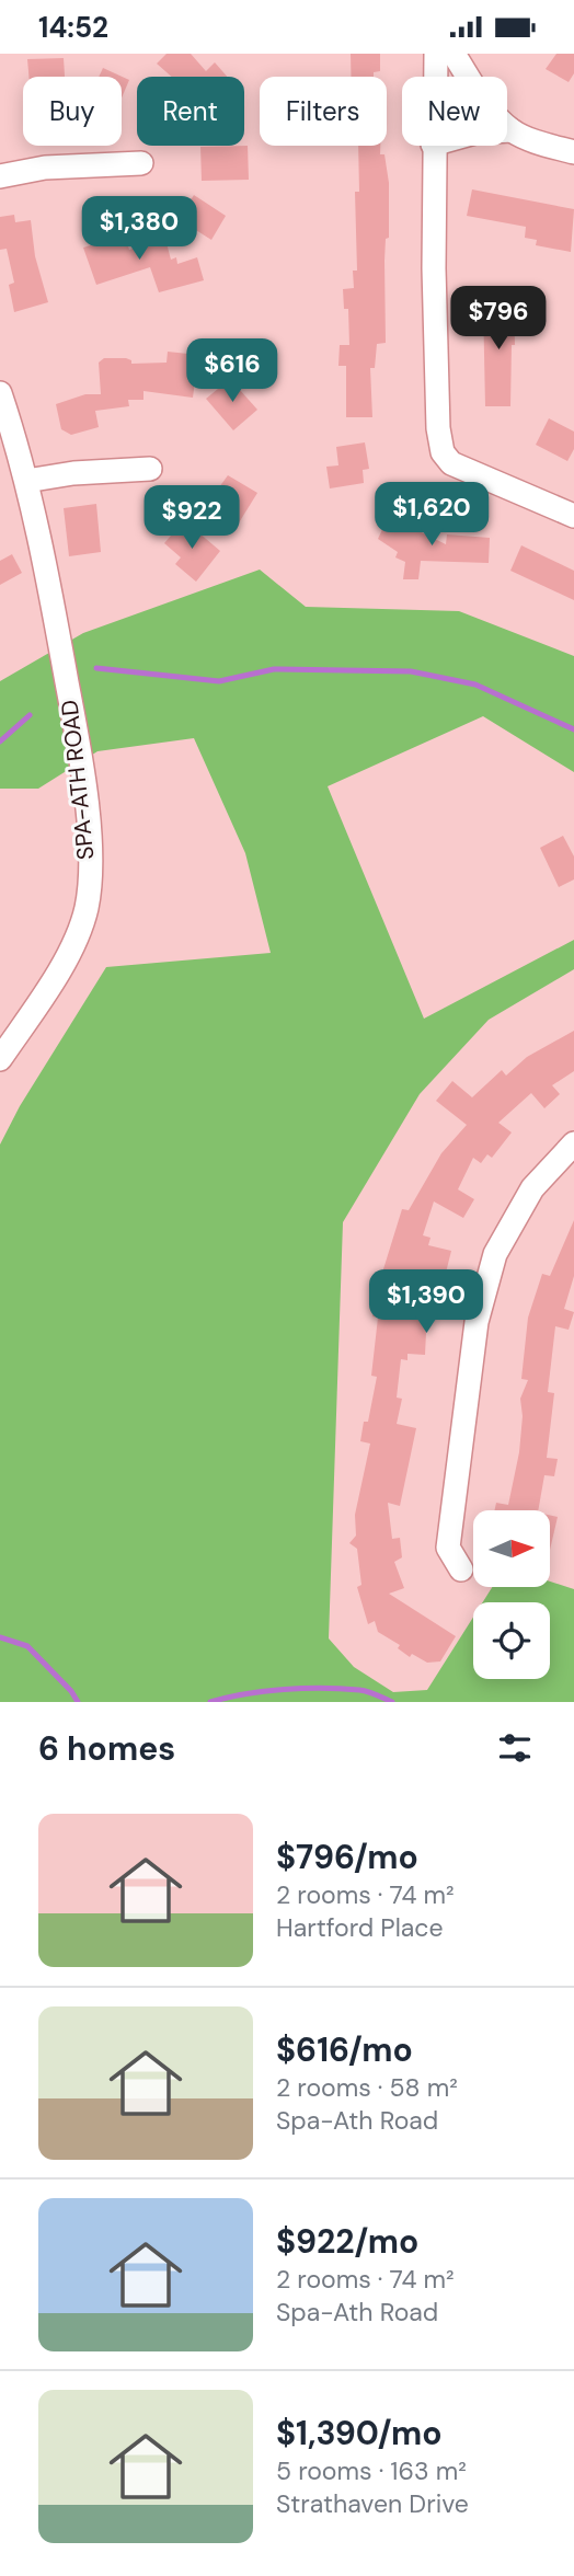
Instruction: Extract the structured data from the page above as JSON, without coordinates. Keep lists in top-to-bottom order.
{
  "streets": {
    "street": ["SPA-ATH ROAD"]
  },
  "north": "right",
  "page": {
    "status": "14:52",
    "chip": [
      "Buy",
      "Rent",
      "Filters",
      "New"
    ],
    "price": [
      "$1,380",
      "$796",
      "$616",
      "$1,620",
      "$922",
      "$1,390"
    ],
    "heading": "6 homes",
    "list": [
      {
        "name": "$796/mo",
        "note": "2 rooms · 74 m² · Hartford Place"
      },
      {
        "name": "$616/mo",
        "note": "2 rooms · 58 m² · Spa-Ath Road"
      },
      {
        "name": "$922/mo",
        "note": "2 rooms · 74 m² · Spa-Ath Road"
      },
      {
        "name": "$1,390/mo",
        "note": "5 rooms · 163 m² · Strathaven Drive"
      }
    ]
  }
}
